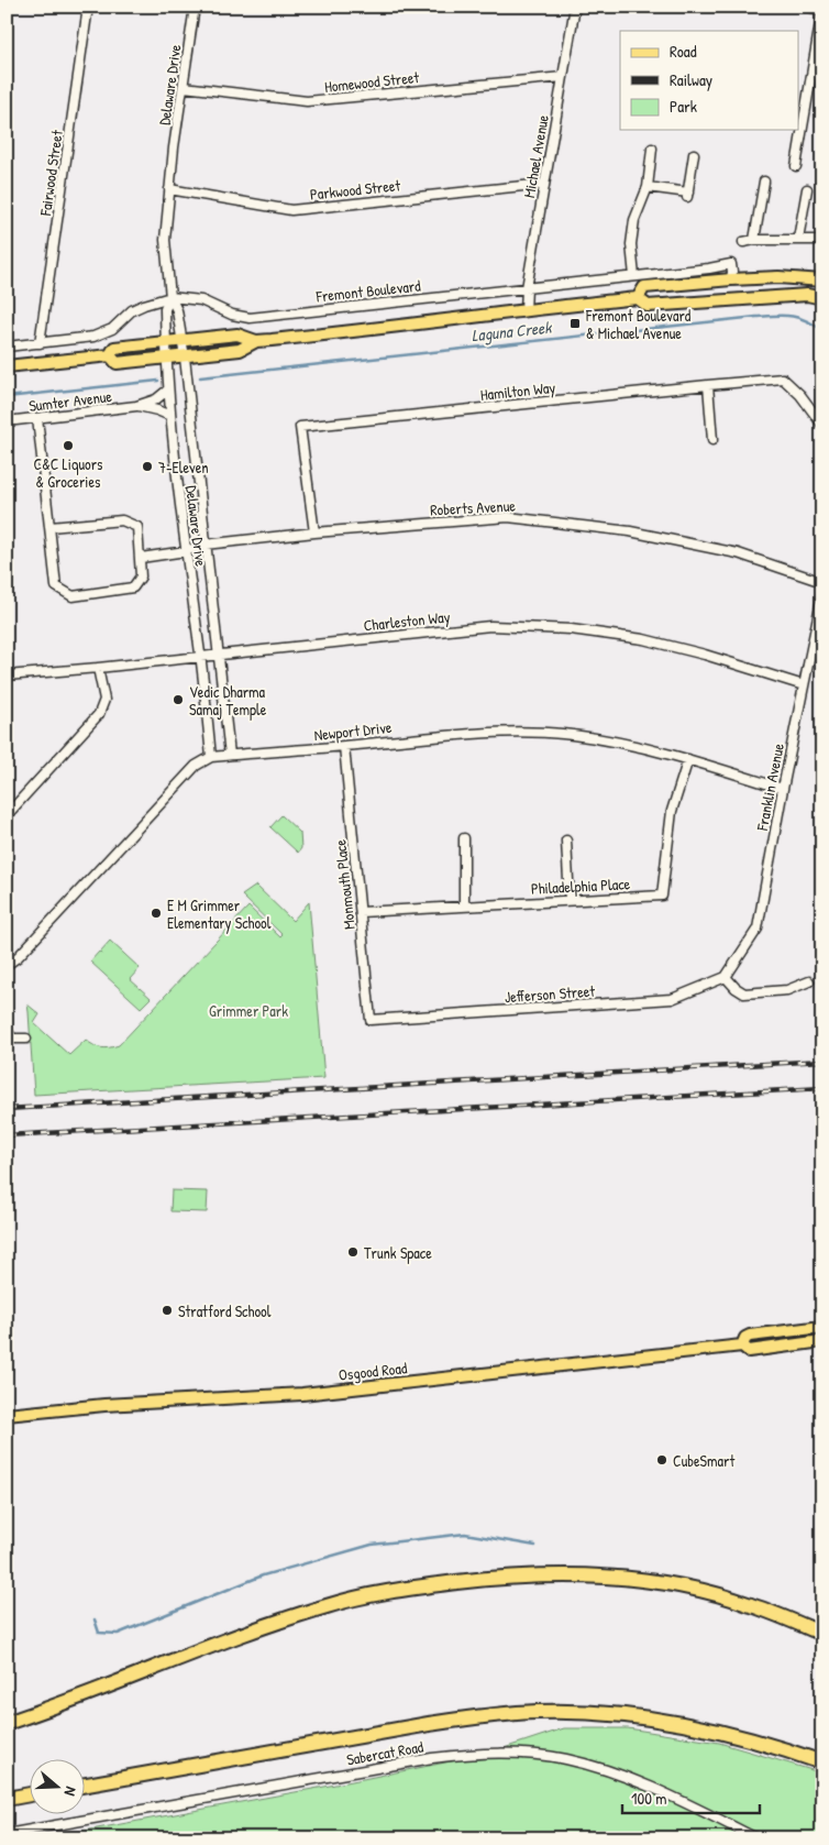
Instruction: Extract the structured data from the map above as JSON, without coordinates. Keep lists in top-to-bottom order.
{
  "streets": {
    "main road": ["Osgood Road"],
    "street": [
      "Homewood Street",
      "Delaware Drive",
      "Michael Avenue",
      "Fairwood Street",
      "Parkwood Street",
      "Fremont Boulevard",
      "Hamilton Way",
      "Sumter Avenue",
      "Roberts Avenue",
      "Charleston Way",
      "Newport Drive",
      "Franklin Avenue",
      "Monmouth Place",
      "Philadelphia Place",
      "Jefferson Street",
      "Sabercat Road"
    ]
  },
  "crossings": [
    ["Homewood Street", "Delaware Drive"],
    ["Homewood Street", "Michael Avenue"],
    ["Delaware Drive", "Parkwood Street"],
    ["Delaware Drive", "Fremont Boulevard"],
    ["Delaware Drive", "Sumter Avenue"],
    ["Delaware Drive", "Roberts Avenue"],
    ["Delaware Drive", "Charleston Way"],
    ["Delaware Drive", "Newport Drive"],
    ["Michael Avenue", "Parkwood Street"],
    ["Michael Avenue", "Fremont Boulevard"],
    ["Fairwood Street", "Fremont Boulevard"],
    ["Hamilton Way", "Roberts Avenue"],
    ["Charleston Way", "Franklin Avenue"],
    ["Newport Drive", "Franklin Avenue"],
    ["Newport Drive", "Monmouth Place"],
    ["Newport Drive", "Philadelphia Place"],
    ["Franklin Avenue", "Jefferson Street"],
    ["Monmouth Place", "Philadelphia Place"],
    ["Monmouth Place", "Jefferson Street"]
  ],
  "water": ["Laguna Creek"],
  "parks": ["Grimmer Park"],
  "places": {
    "transit": ["Fremont Boulevard & Michael Avenue"],
    "other": [
      "C&C Liquors & Groceries",
      "7-Eleven",
      "Vedic Dharma Samaj Temple",
      "E M Grimmer Elementary School",
      "Trunk Space",
      "Stratford School",
      "CubeSmart"
    ]
  },
  "legend": ["Road", "Railway", "Park"],
  "scale_bar": "100 m",
  "north": "right"
}
